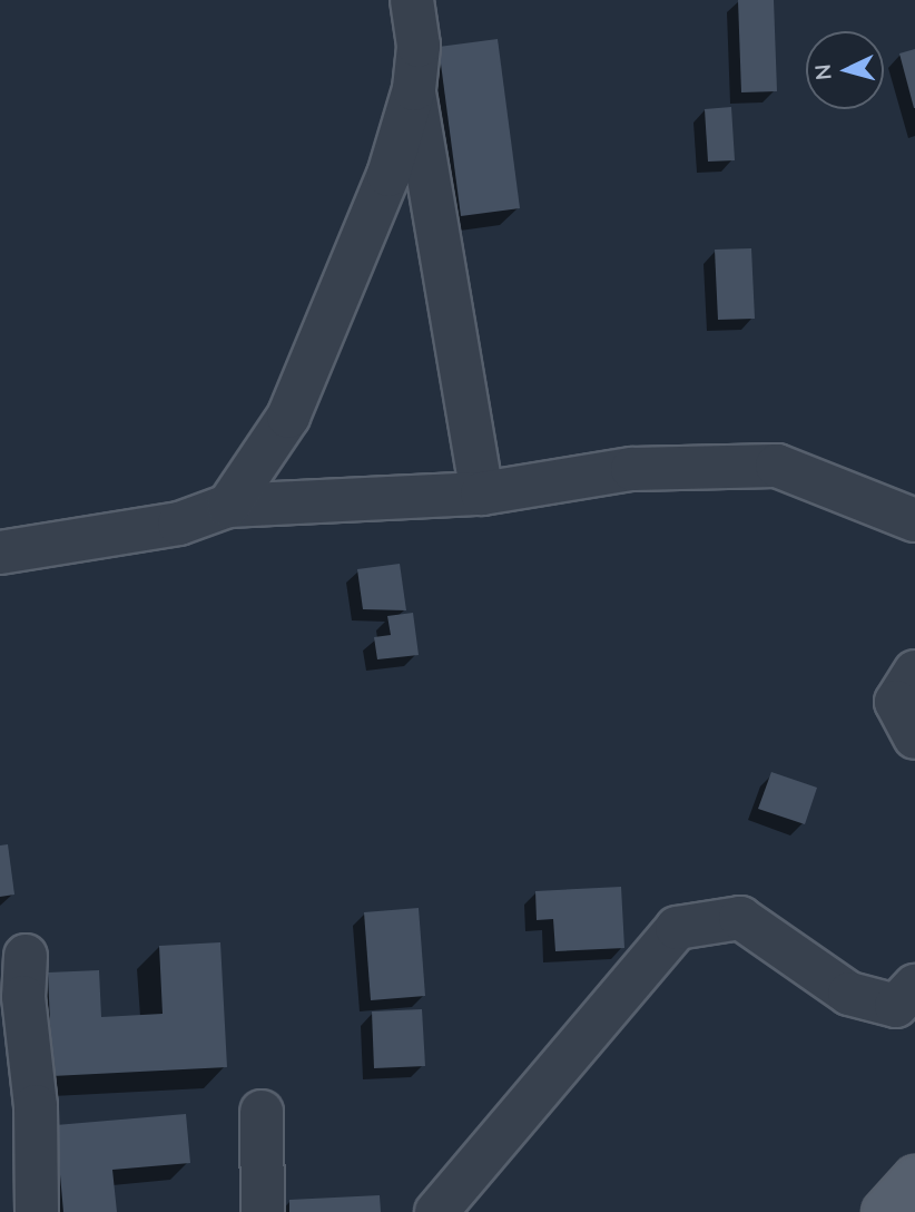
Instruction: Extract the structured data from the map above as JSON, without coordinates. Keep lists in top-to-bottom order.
{
  "north": "left"
}
